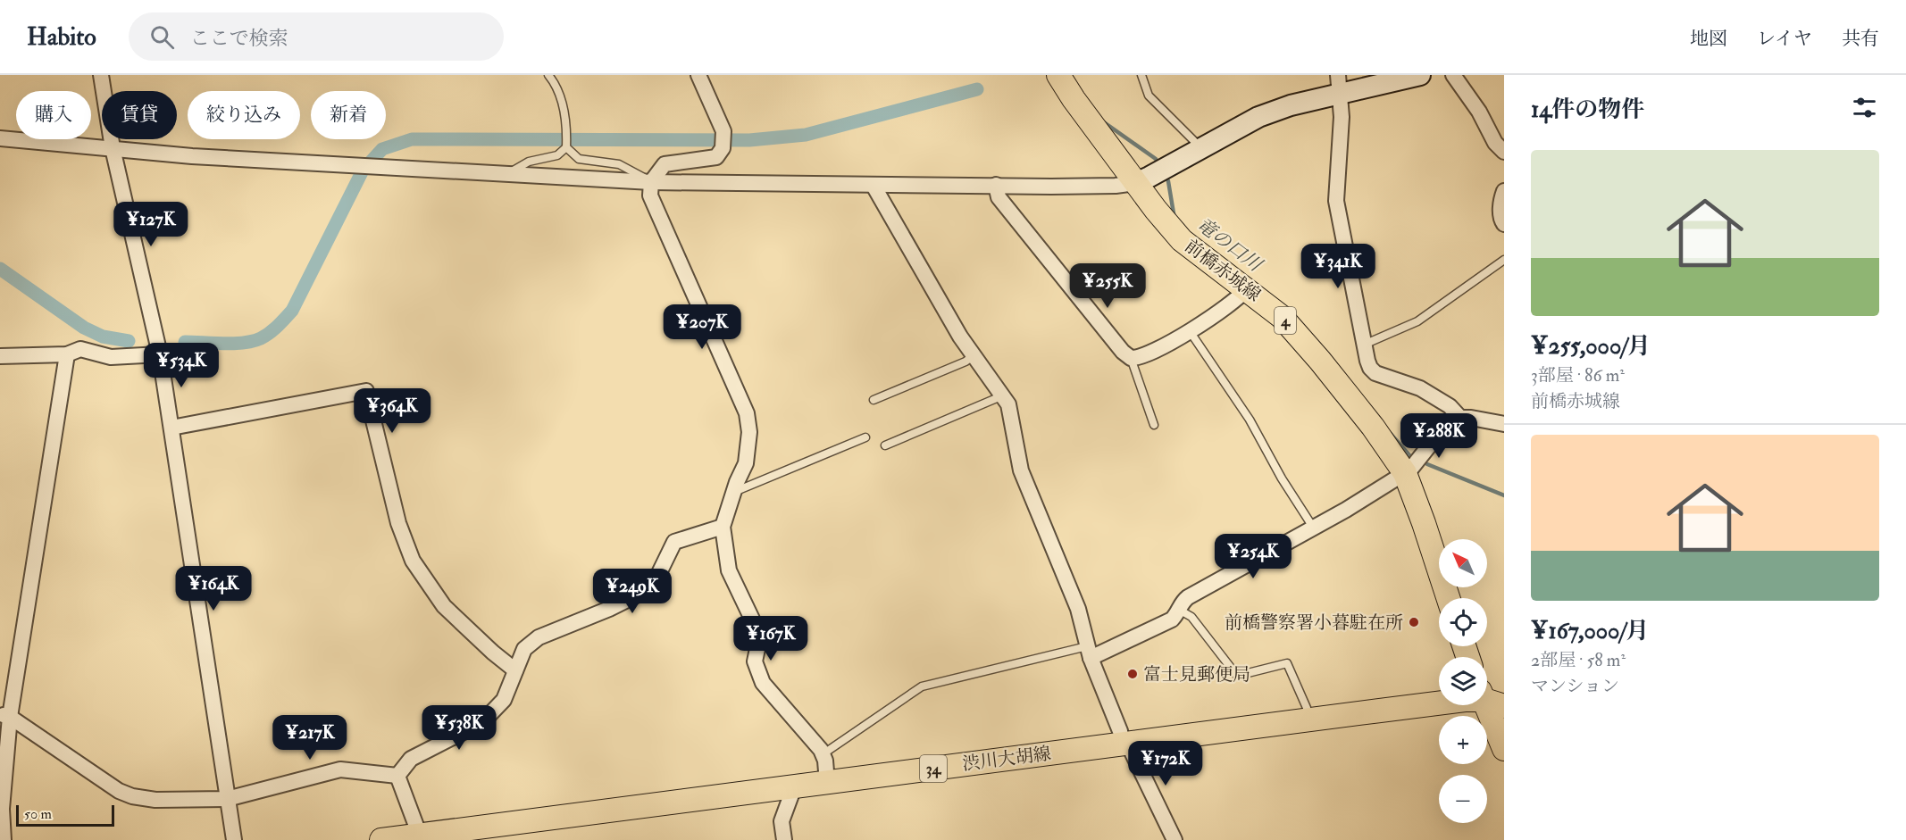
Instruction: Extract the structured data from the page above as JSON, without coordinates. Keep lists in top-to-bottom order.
{
  "streets": {
    "main road": [
      "前橋赤城線",
      "4",
      "渋川大胡線",
      "34"
    ]
  },
  "water": ["竜の口川"],
  "places": ["前橋警察署小暮駐在所", "富士見郵便局"],
  "scale_bar": "50 m",
  "north": "top left",
  "page": {
    "header": "Habito",
    "search": "ここで検索",
    "nav": ["地図", "レイヤ", "共有"],
    "heading": "14件の物件",
    "chip": [
      "購入",
      "賃貸",
      "絞り込み",
      "新着"
    ],
    "list": [
      {
        "name": "¥255,000/月",
        "note": "3部屋 · 86 m² · 前橋赤城線"
      },
      {
        "name": "¥167,000/月",
        "note": "2部屋 · 58 m² · マンション"
      }
    ],
    "price": [
      "¥127K",
      "¥341K",
      "¥255K",
      "¥207K",
      "¥534K",
      "¥364K",
      "¥288K",
      "¥254K",
      "¥164K",
      "¥249K",
      "¥167K",
      "¥538K",
      "¥217K",
      "¥172K"
    ],
    "map_buttons": ["+", "−"],
    "scale": "50 m"
  }
}
